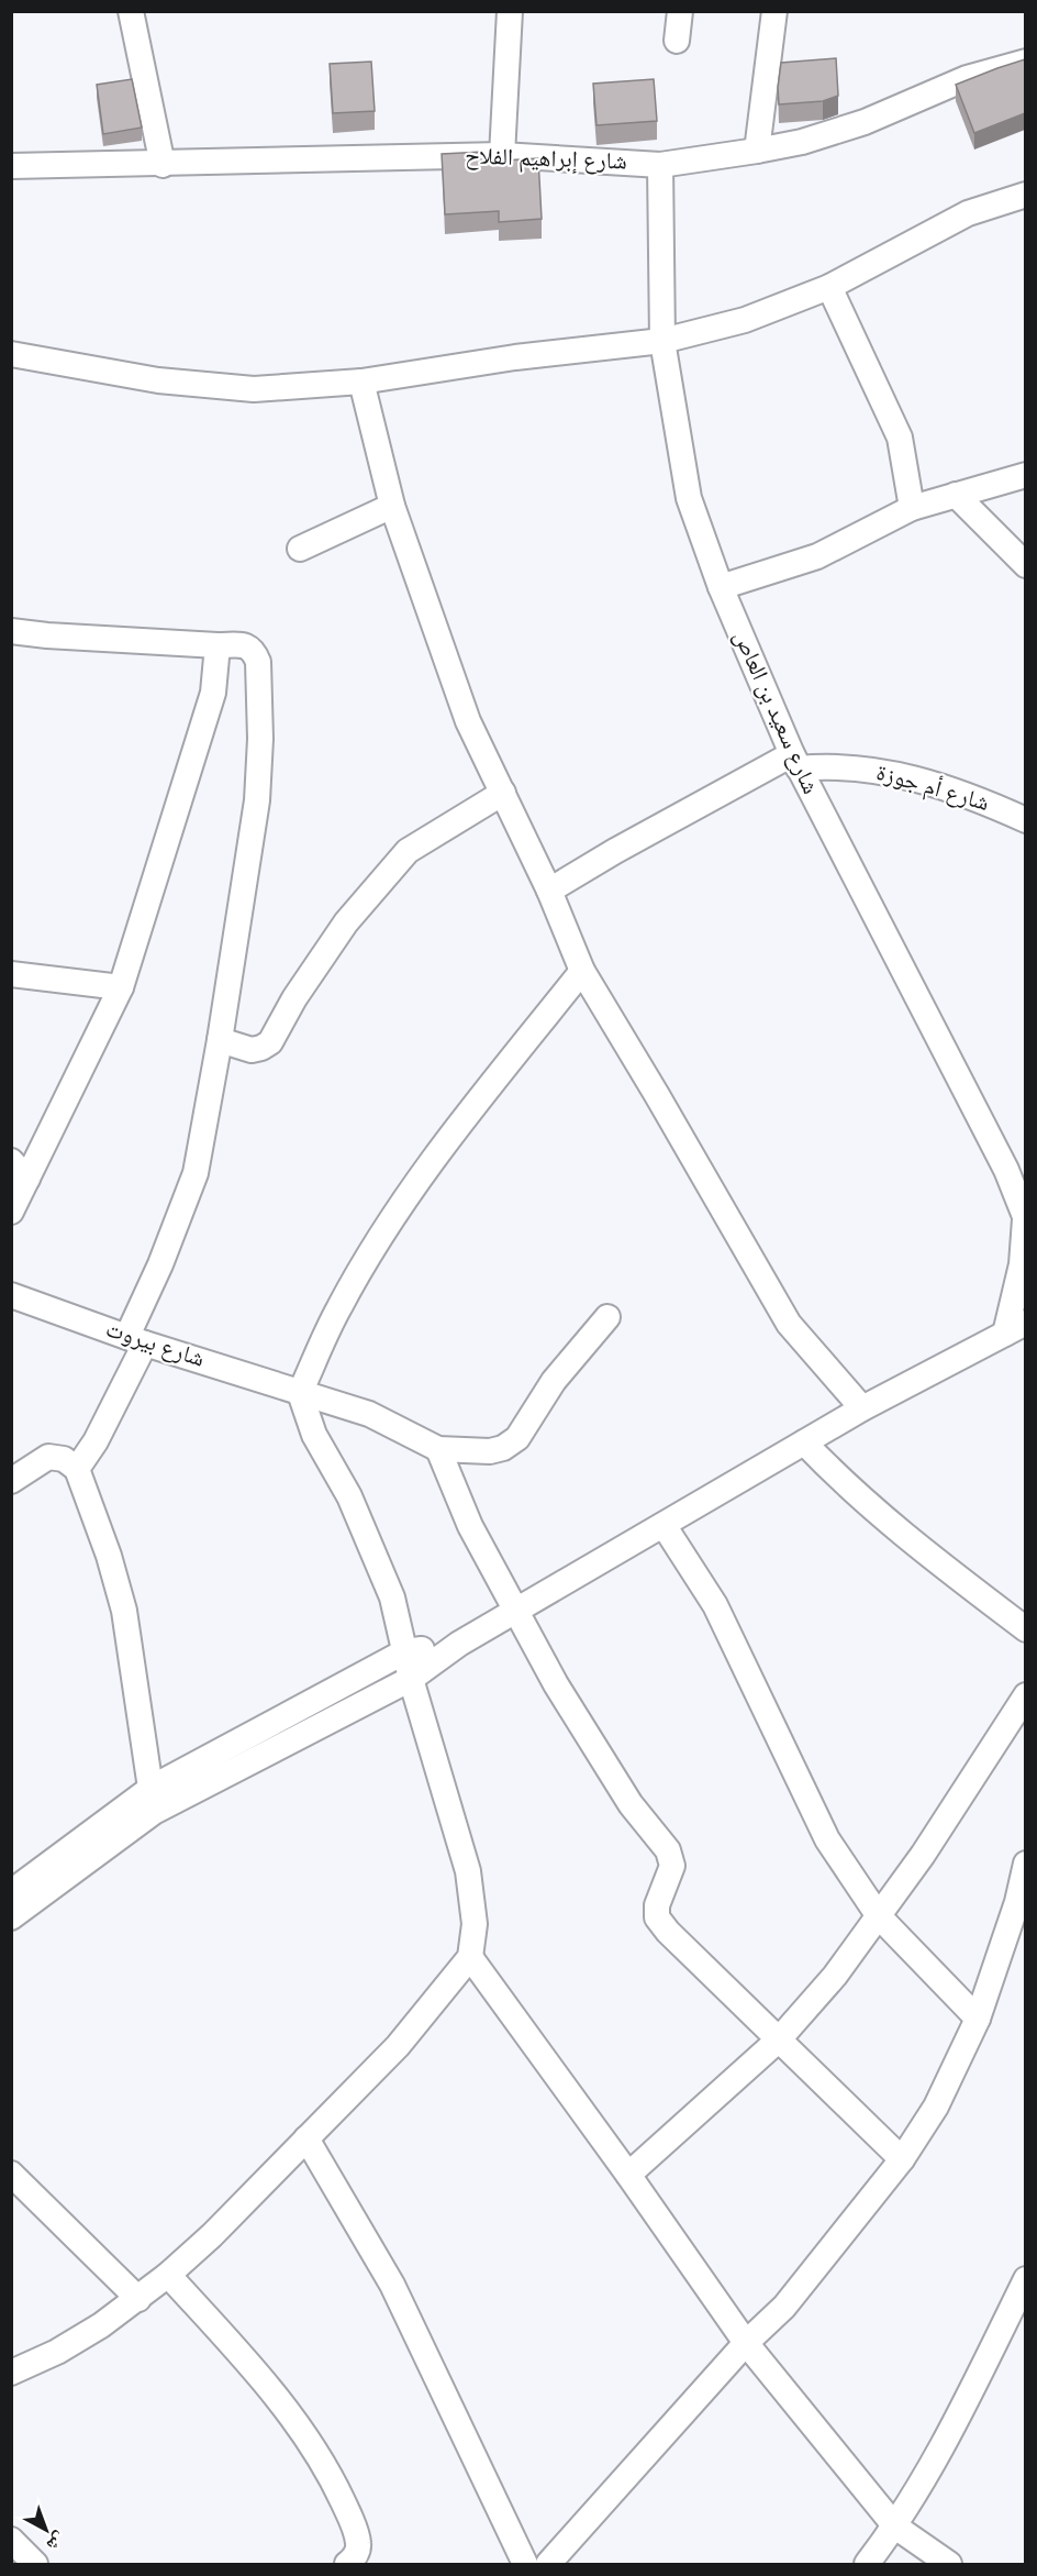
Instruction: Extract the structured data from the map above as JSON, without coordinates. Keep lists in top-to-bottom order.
{
  "streets": {
    "street": [
      "شارع إبراهيم الفلاح",
      "شارع سعيد بن العاص",
      "شارع أم جوزة",
      "شارع بيروت"
    ]
  },
  "crossings": [
    ["شارع إبراهيم الفلاح", "شارع سعيد بن العاص"],
    ["شارع سعيد بن العاص", "شارع أم جوزة"]
  ],
  "north": "bottom right"
}
